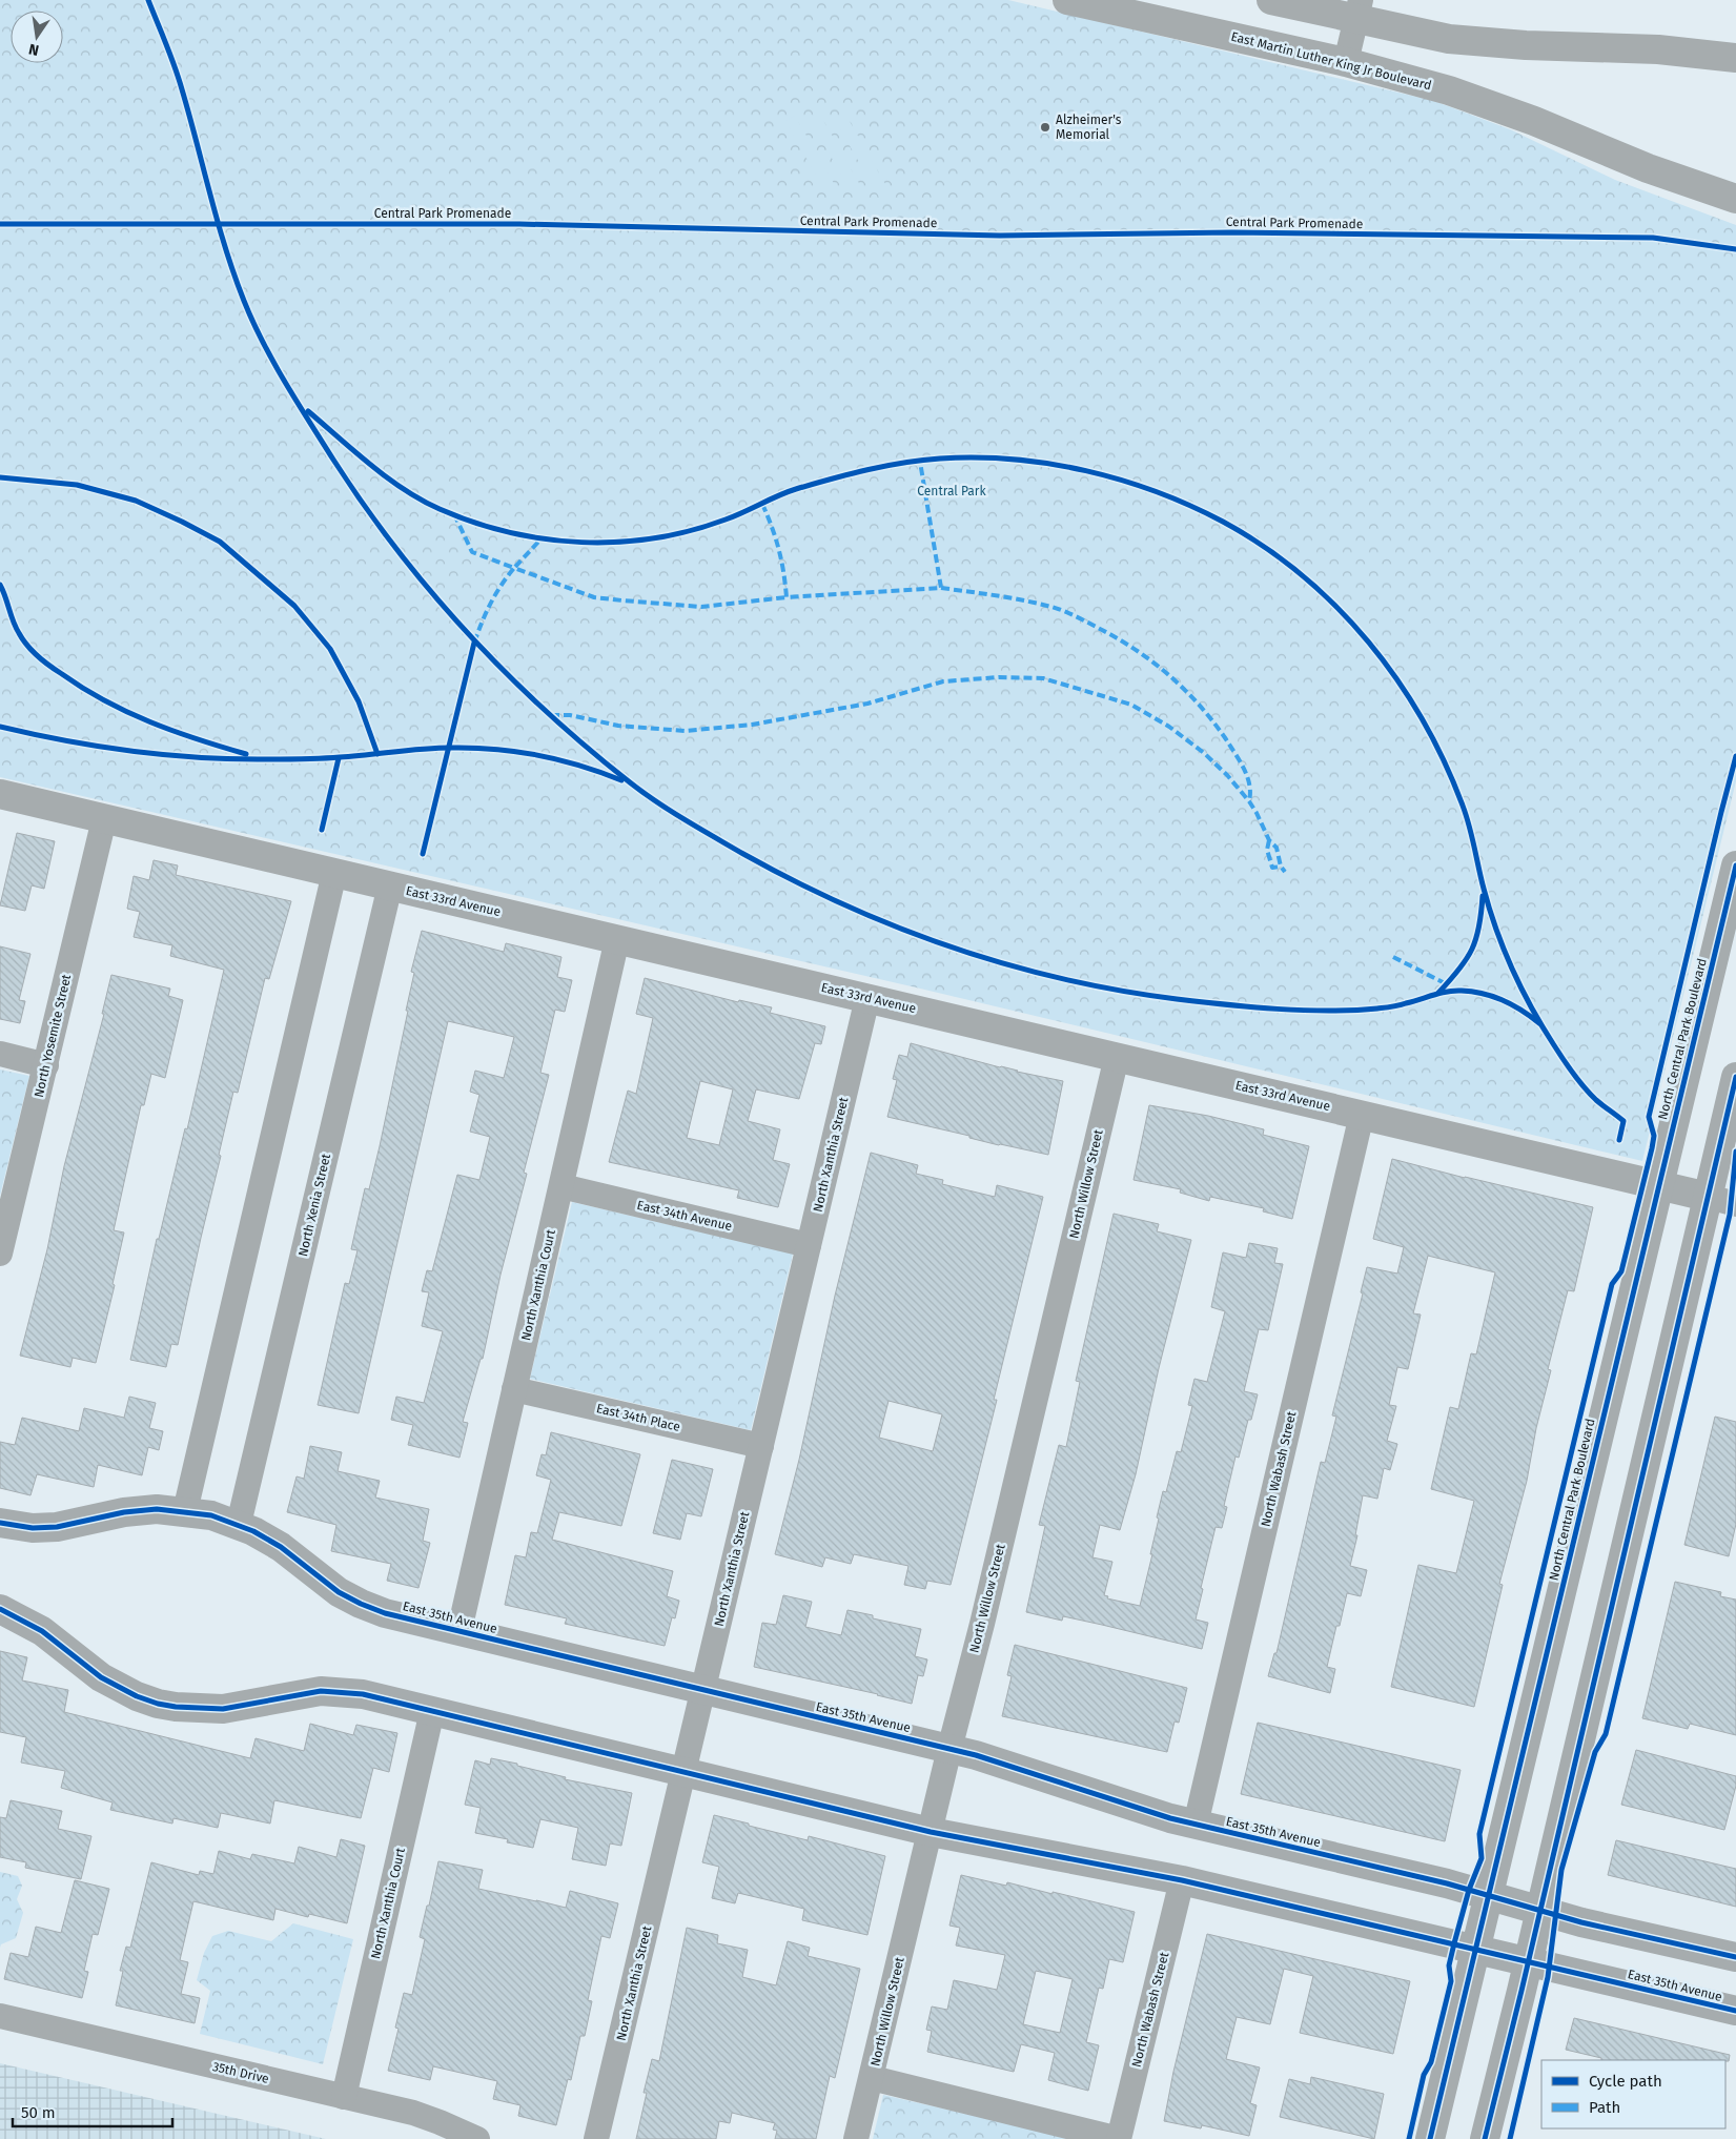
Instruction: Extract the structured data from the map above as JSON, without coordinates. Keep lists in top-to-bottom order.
{
  "streets": {
    "street": [
      "East Martin Luther King Jr Boulevard",
      "East 33rd Avenue",
      "North Yosemite Street",
      "North Central Park Boulevard",
      "North Xanthia Street",
      "North Willow Street",
      "North Xenia Street",
      "East 34th Avenue",
      "North Xanthia Court",
      "East 34th Place",
      "North Wabash Street",
      "East 35th Avenue",
      "35th Drive"
    ],
    "cycle path": ["Central Park Promenade"]
  },
  "crossings": [
    ["East 33rd Avenue", "North Yosemite Street"],
    ["East 33rd Avenue", "North Central Park Boulevard"],
    ["East 33rd Avenue", "North Xanthia Street"],
    ["East 33rd Avenue", "North Willow Street"],
    ["East 33rd Avenue", "North Xenia Street"],
    ["East 33rd Avenue", "North Xanthia Court"],
    ["East 33rd Avenue", "North Wabash Street"],
    ["North Central Park Boulevard", "East 35th Avenue"],
    ["North Xanthia Street", "East 34th Avenue"],
    ["North Xanthia Street", "East 34th Place"],
    ["North Xanthia Street", "East 35th Avenue"],
    ["North Willow Street", "East 35th Avenue"],
    ["North Xenia Street", "East 35th Avenue"],
    ["East 34th Avenue", "North Xanthia Court"],
    ["North Xanthia Court", "East 34th Place"],
    ["North Xanthia Court", "East 35th Avenue"],
    ["North Xanthia Court", "35th Drive"],
    ["North Wabash Street", "East 35th Avenue"]
  ],
  "parks": ["Central Park"],
  "places": ["Alzheimer's Memorial"],
  "legend": ["Cycle path", "Path"],
  "scale_bar": "50 m",
  "north": "bottom"
}
